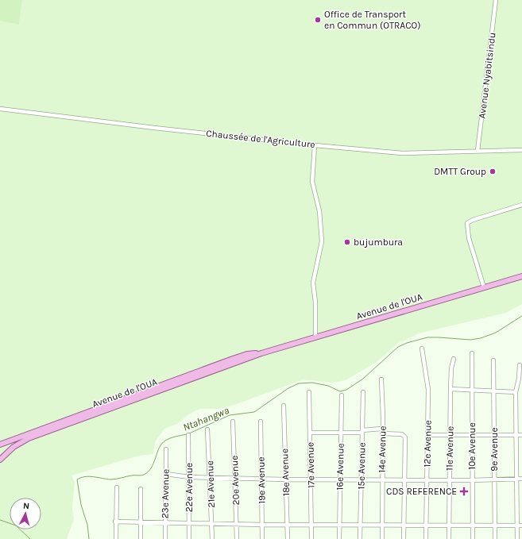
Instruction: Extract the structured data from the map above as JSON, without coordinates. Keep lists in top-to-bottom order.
{
  "streets": {
    "main road": ["Avenue de l'OUA"],
    "street": [
      "Avenue Nyabitsindu",
      "Chaussée de l'Agriculture",
      "12e Avenue",
      "10e Avenue",
      "11e Avenue",
      "14e Avenue",
      "9e Avenue",
      "17e Avenue",
      "15e Avenue",
      "16e Avenue",
      "18e Avenue",
      "20e Avenue",
      "19e Avenue",
      "21e Avenue",
      "22e Avenue",
      "23e Avenue"
    ]
  },
  "crossings": [
    ["Avenue Nyabitsindu", "Chaussée de l'Agriculture"]
  ],
  "water": ["Ntahangwa"],
  "places": {
    "other": ["Office de Transport en Commun (OTRACO)", "DMTT Group", "bujumbura"],
    "health": ["CDS REFERENCE"]
  },
  "north": "top"
}
